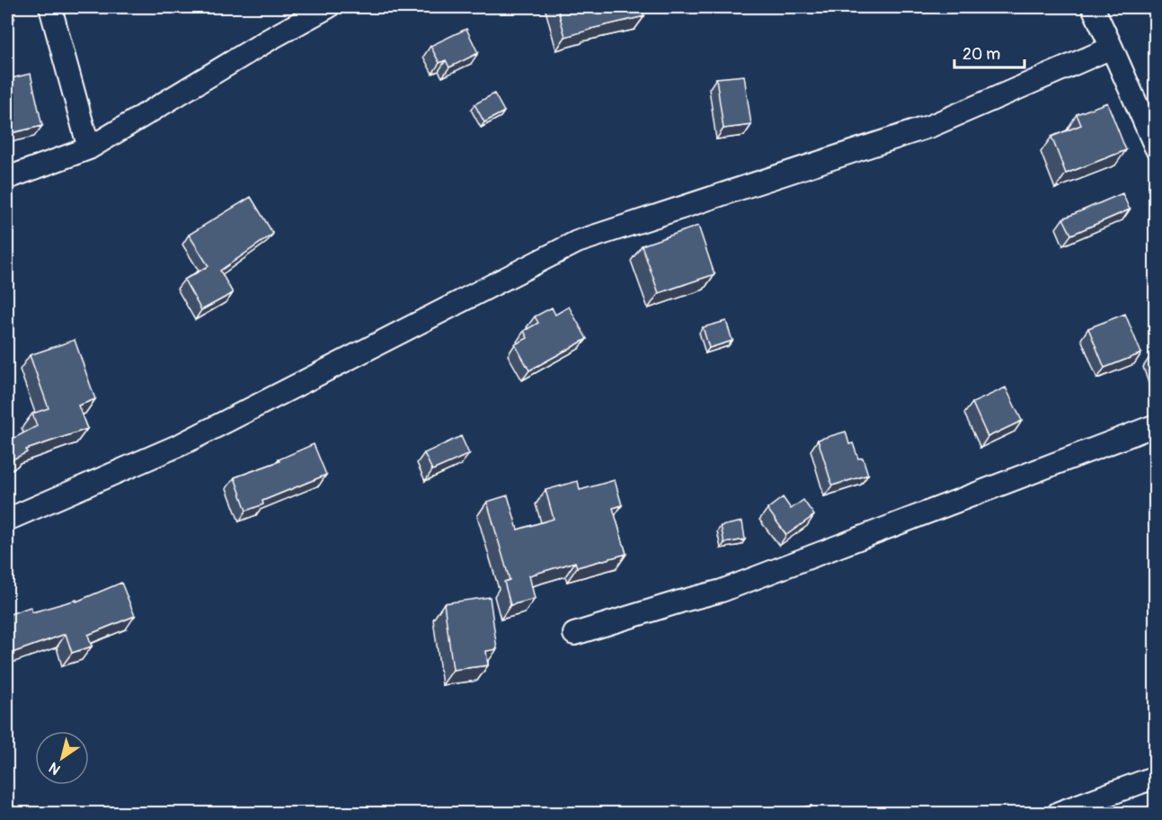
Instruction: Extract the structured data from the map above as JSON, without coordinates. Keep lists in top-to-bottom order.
{
  "scale_bar": "20 m",
  "north": "bottom left"
}
